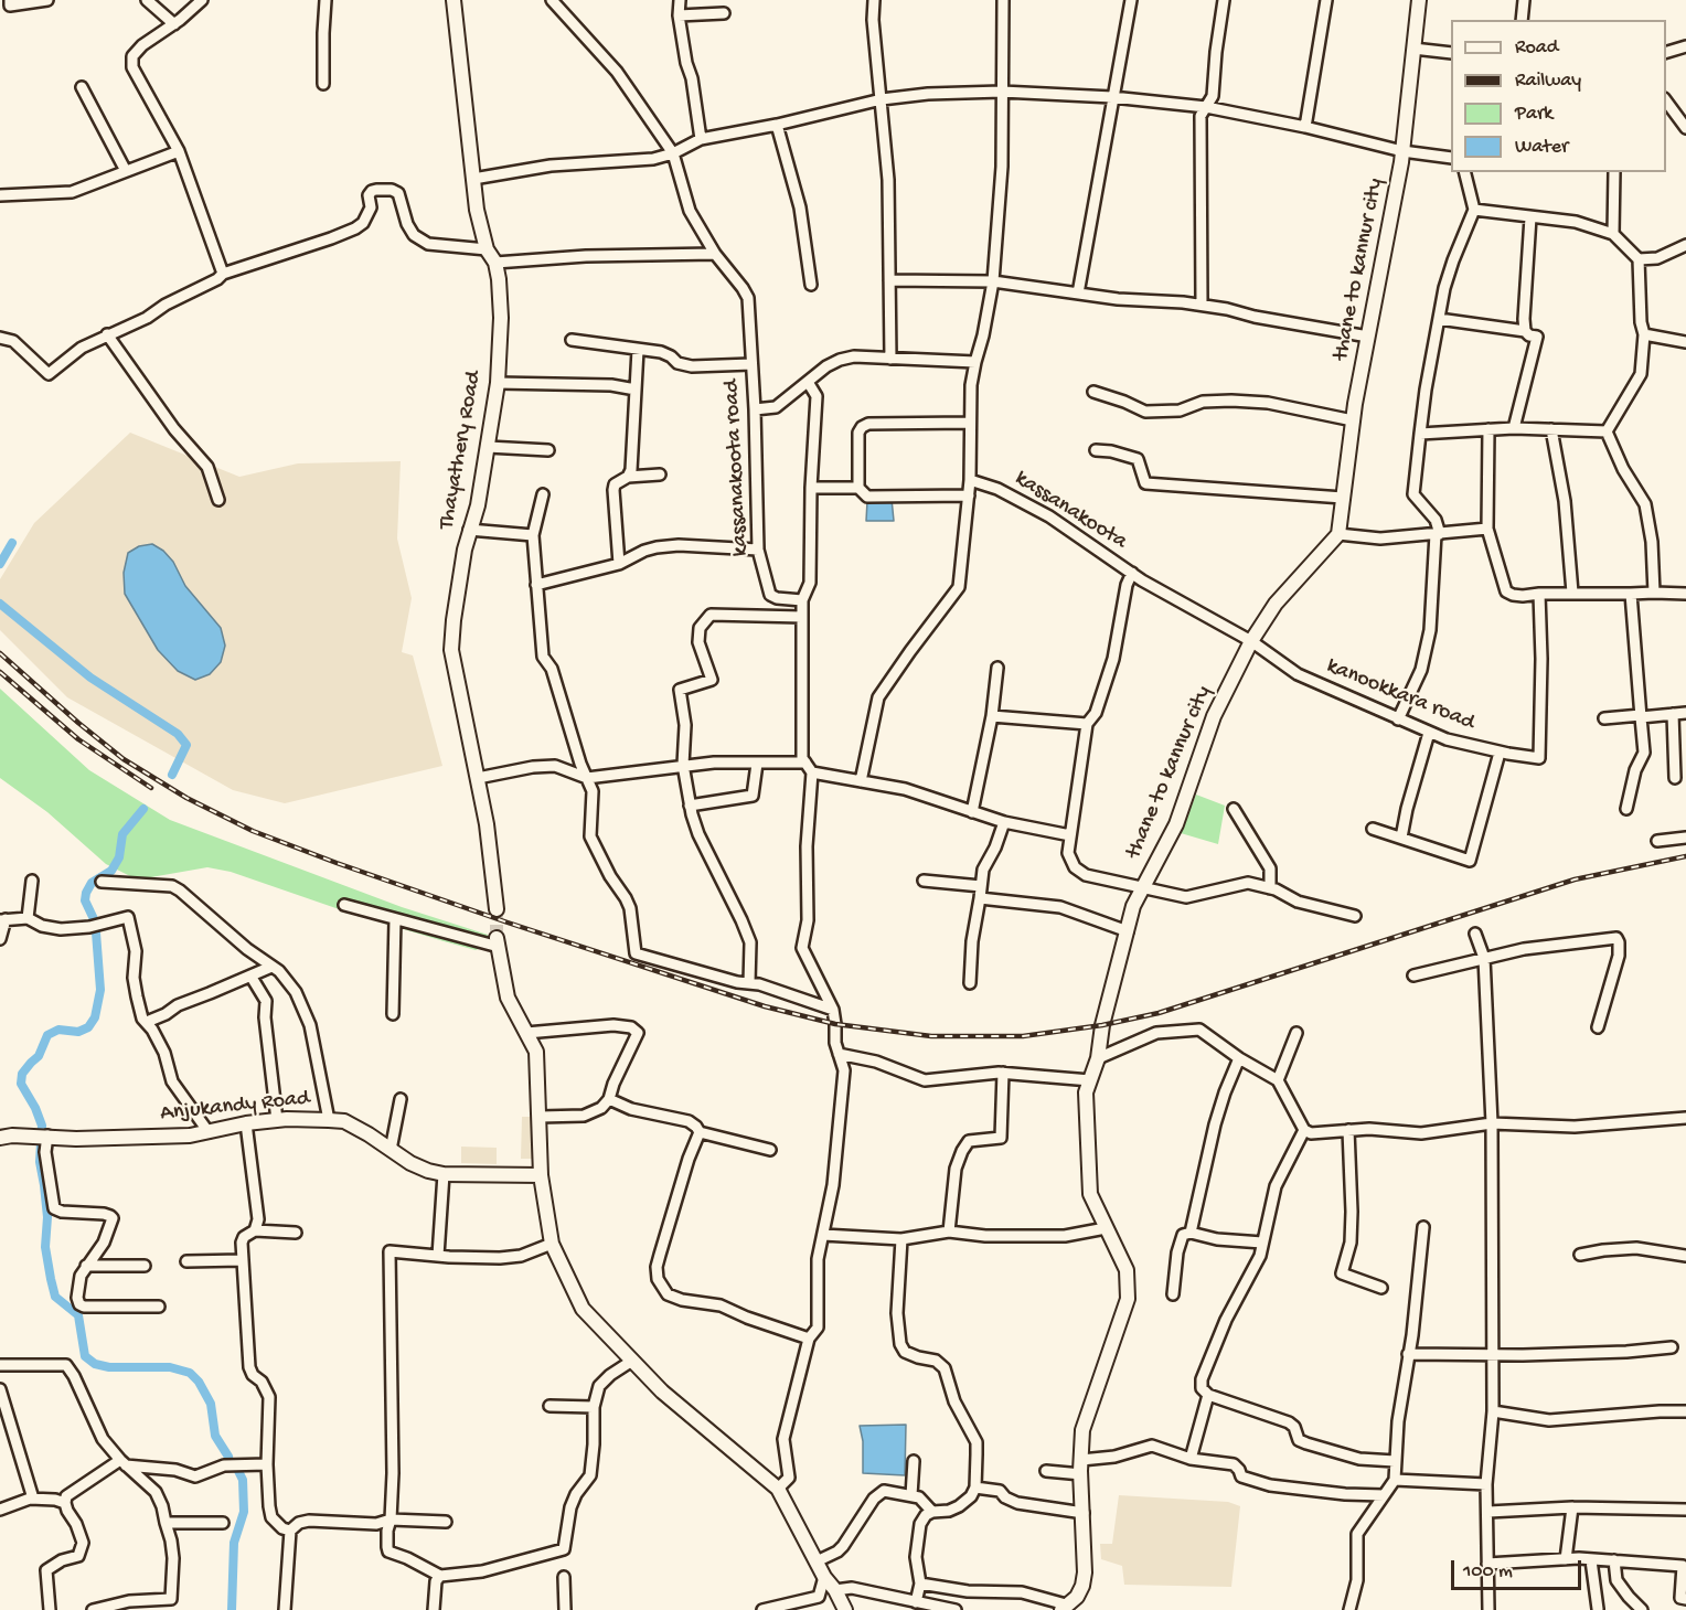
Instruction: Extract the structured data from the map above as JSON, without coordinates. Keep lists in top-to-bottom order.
{
  "streets": {
    "street": [
      "thane to kannur city",
      "Thayathery Road",
      "kassanakoota road",
      "kassanakoota",
      "kanookkara road",
      "Anjukandy Road"
    ]
  },
  "crossings": [
    ["thane to kannur city", "kassanakoota"],
    ["thane to kannur city", "kanookkara road"],
    ["kassanakoota", "kanookkara road"]
  ],
  "legend": [
    "Road",
    "Railway",
    "Park",
    "Water"
  ],
  "scale_bar": "100 m"
}
